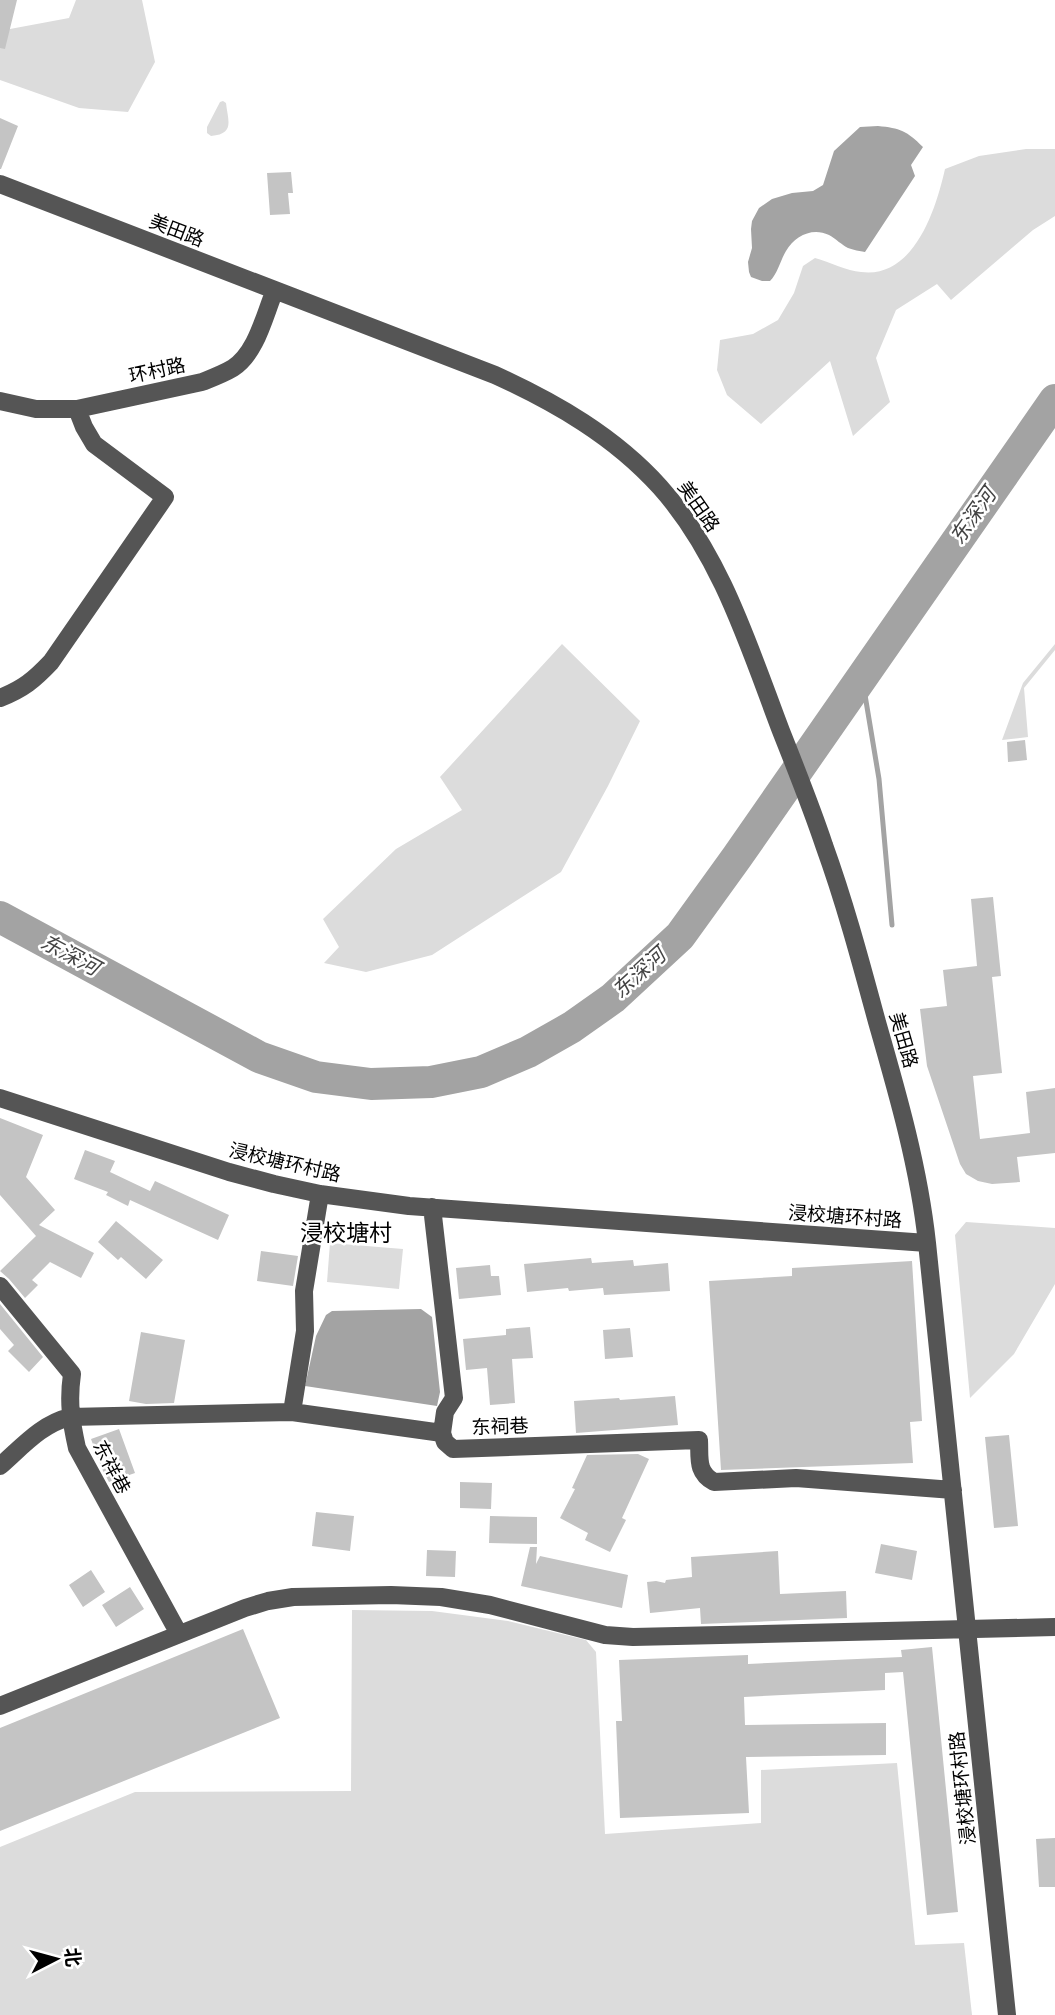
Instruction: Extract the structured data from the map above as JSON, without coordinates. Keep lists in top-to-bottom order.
{
  "streets": {
    "street": [
      "美田路",
      "环村路",
      "浸校塘环村路",
      "东祠巷",
      "东祥巷"
    ]
  },
  "crossings": [
    ["美田路", "环村路"],
    ["美田路", "浸校塘环村路"],
    ["浸校塘环村路", "东祠巷"],
    ["东祠巷", "东祥巷"]
  ],
  "districts": ["浸校塘村"],
  "water": ["东深河"],
  "north": "right"
}
